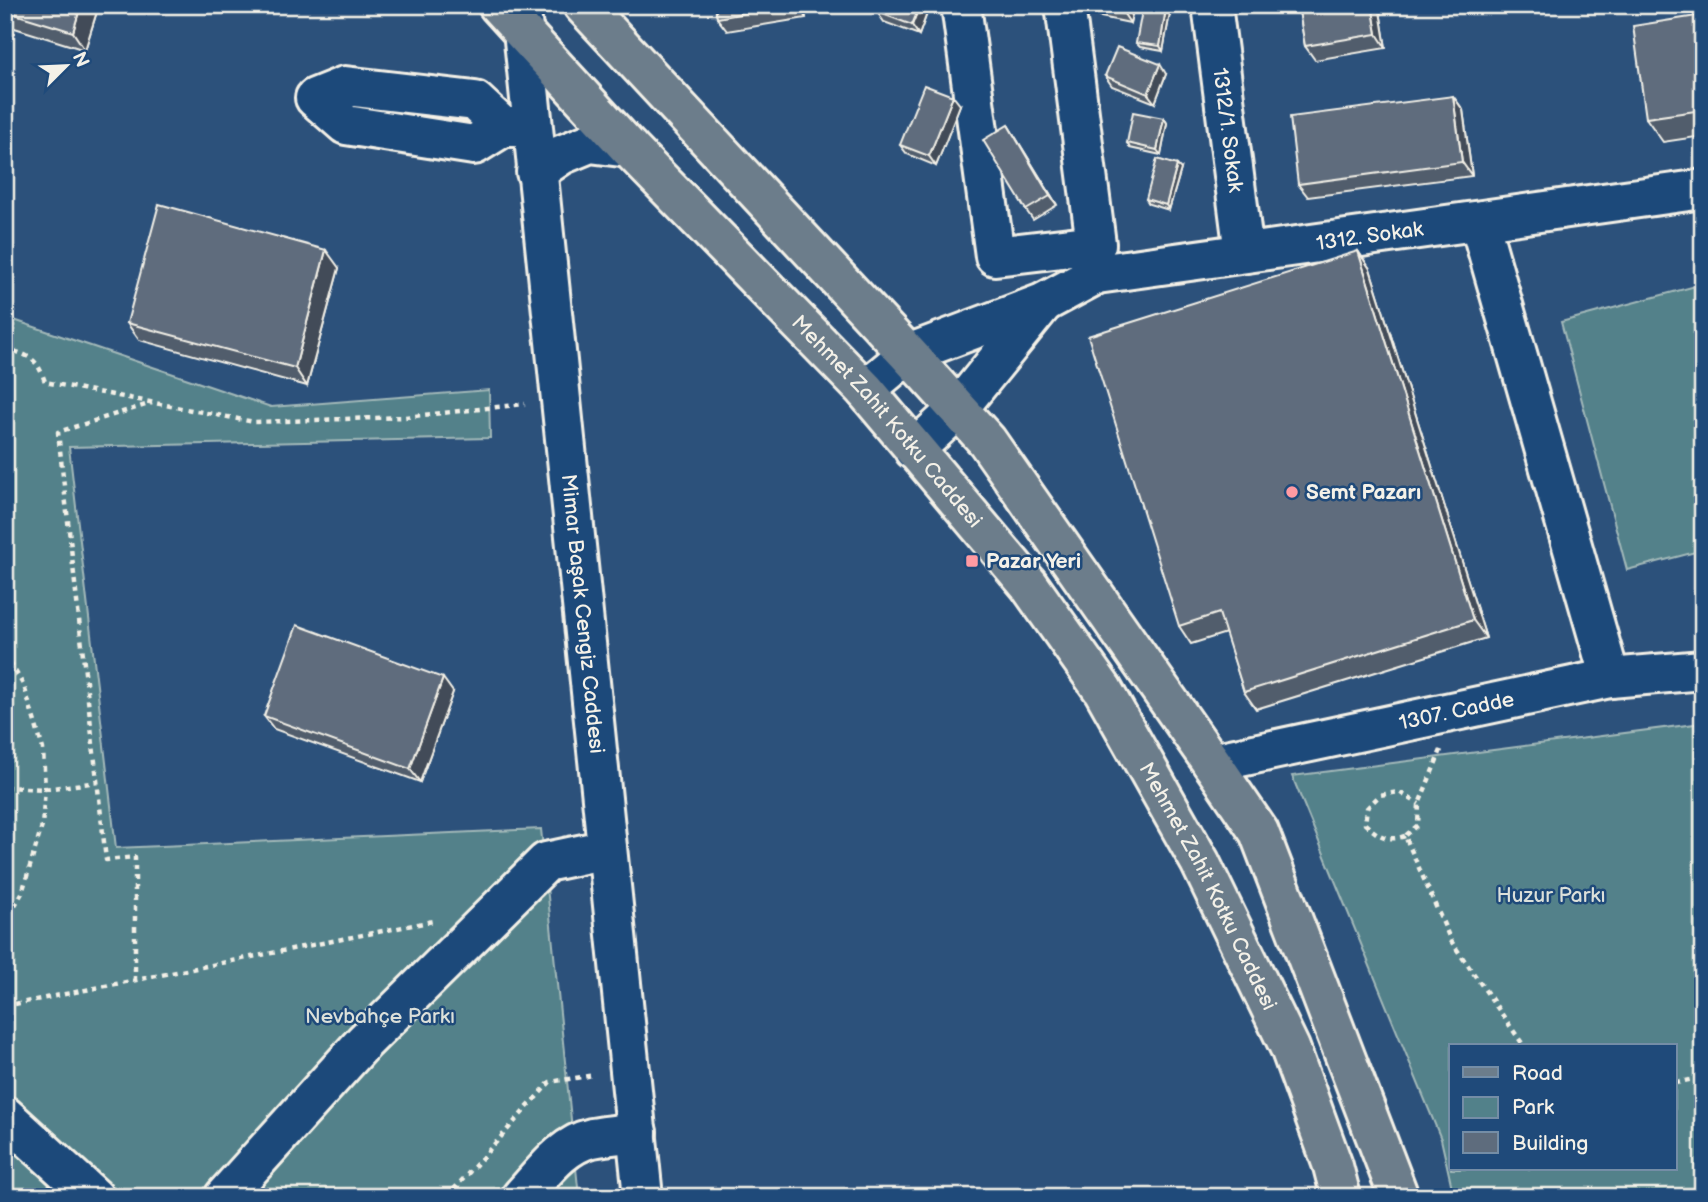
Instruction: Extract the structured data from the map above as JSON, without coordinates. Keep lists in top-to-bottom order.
{
  "streets": {
    "main road": ["Mehmet Zahit Kotku Caddesi"],
    "street": [
      "1312/1. Sokak",
      "1312. Sokak",
      "Mimar Başak Cengiz Caddesi",
      "1307. Cadde"
    ]
  },
  "crossings": [
    ["1312/1. Sokak", "1312. Sokak"],
    ["1312. Sokak", "Mehmet Zahit Kotku Caddesi"],
    ["Mehmet Zahit Kotku Caddesi", "Mimar Başak Cengiz Caddesi"]
  ],
  "parks": ["Huzur Parkı", "Nevbahçe Parkı"],
  "places": {
    "other": ["Semt Pazarı"],
    "transit": ["Pazar Yeri"]
  },
  "legend": ["Road", "Park", "Building"],
  "north": "top right"
}
